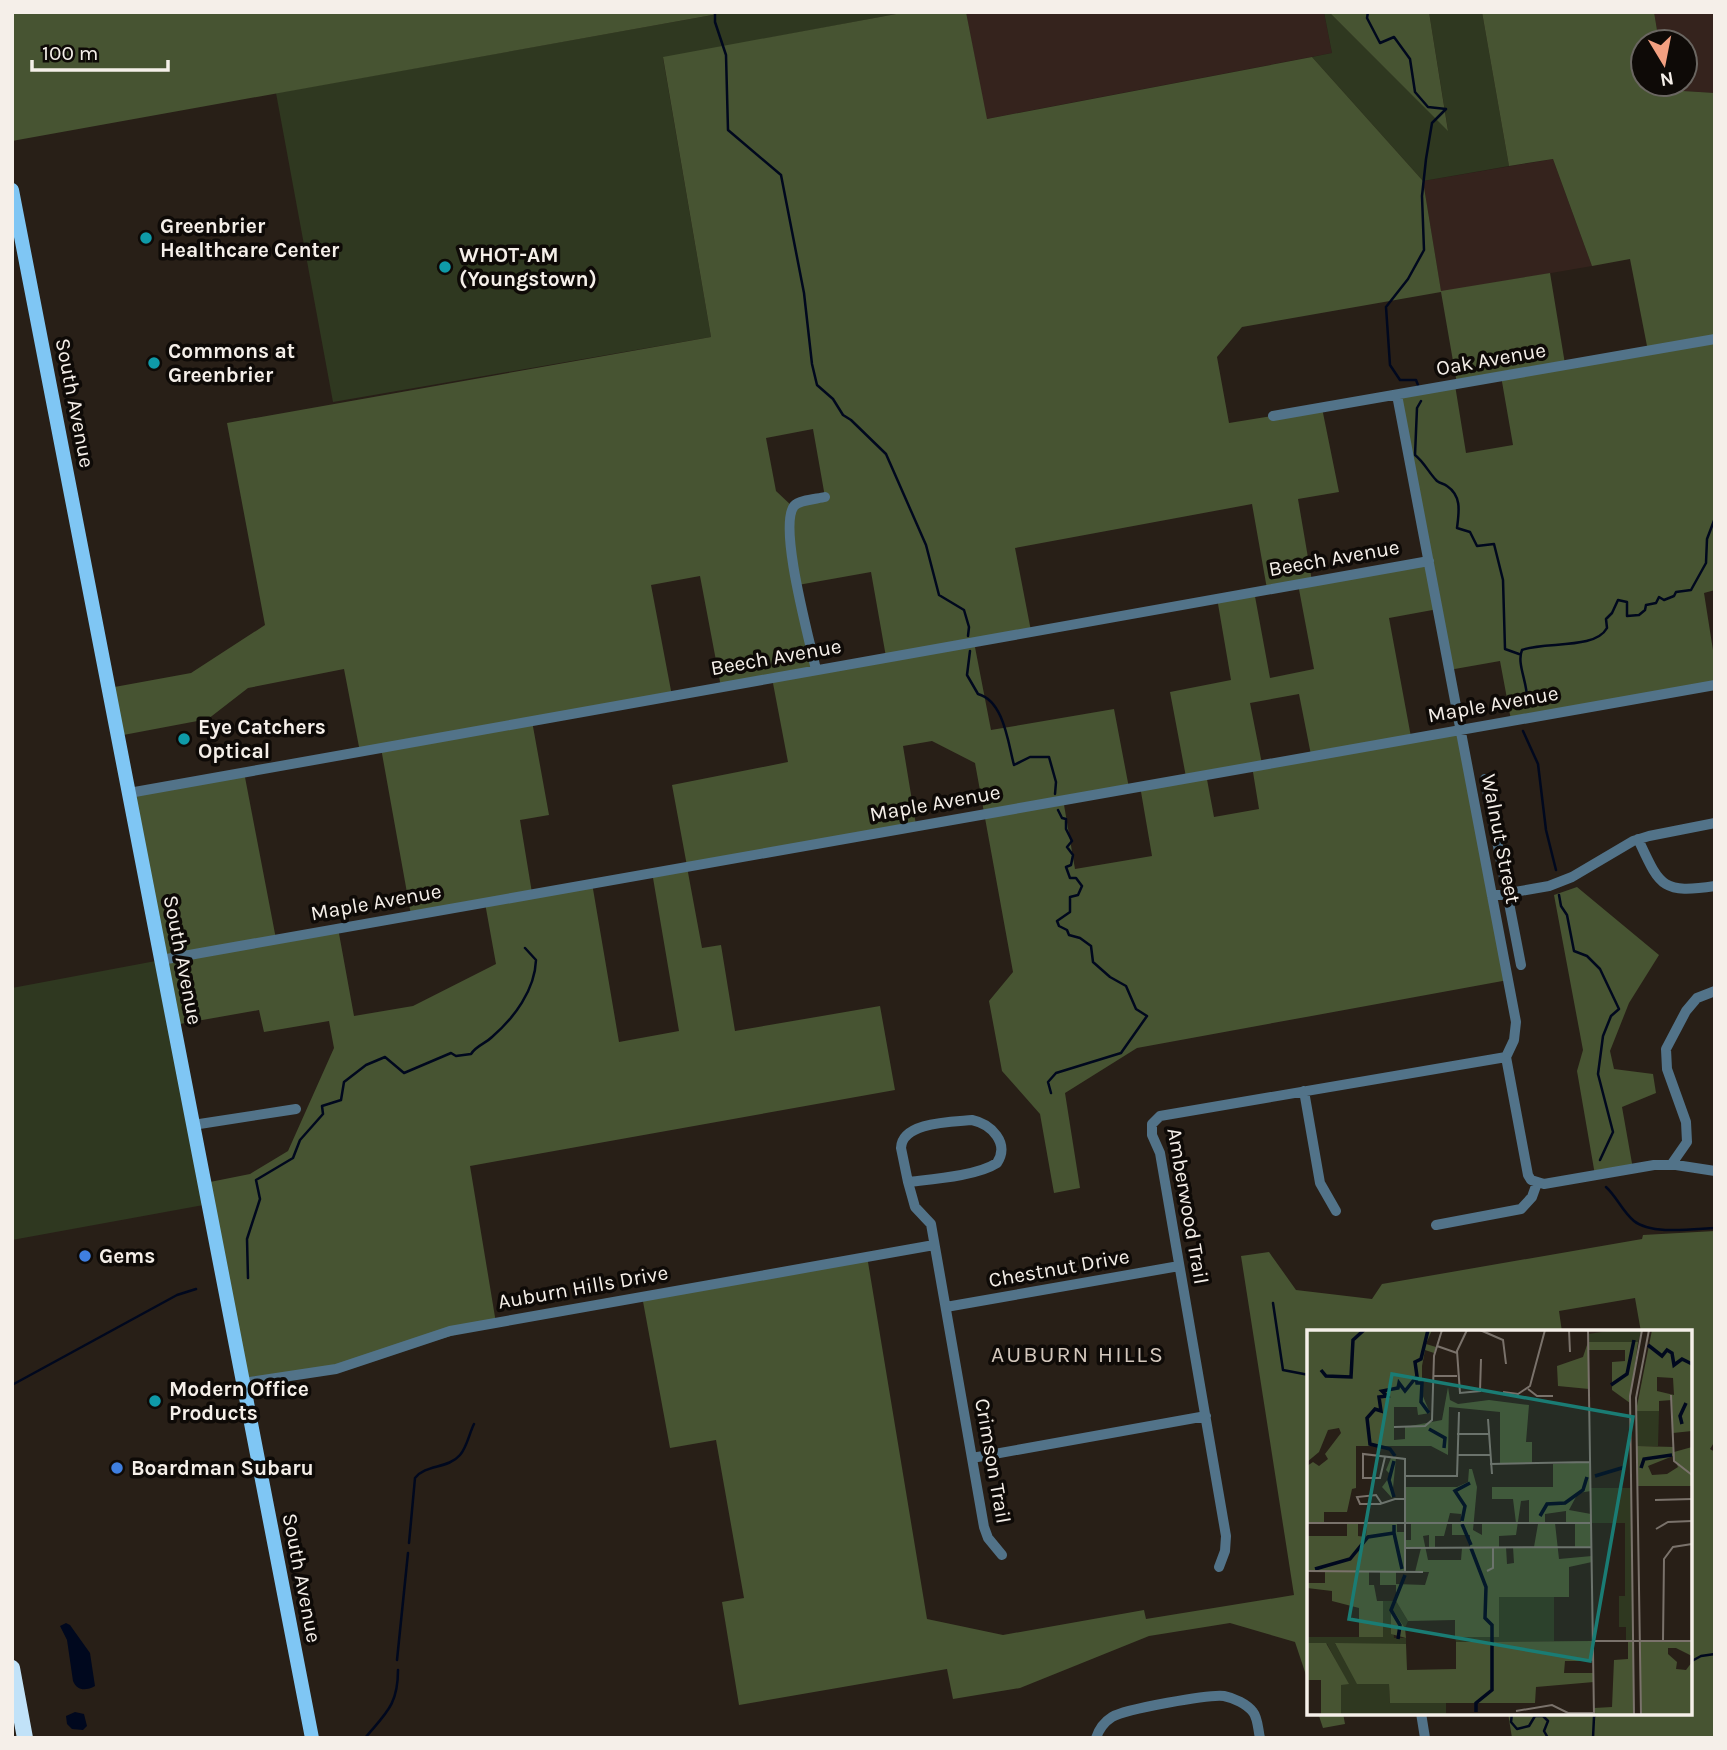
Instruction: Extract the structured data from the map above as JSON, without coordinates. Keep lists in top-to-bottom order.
{
  "streets": {
    "main road": ["South Avenue"],
    "street": [
      "Oak Avenue",
      "Beech Avenue",
      "Maple Avenue",
      "Walnut Street",
      "Amberwood Trail",
      "Chestnut Drive",
      "Auburn Hills Drive",
      "Crimson Trail"
    ]
  },
  "crossings": [
    ["Oak Avenue", "Walnut Street"],
    ["South Avenue", "Beech Avenue"],
    ["South Avenue", "Maple Avenue"],
    ["South Avenue", "Auburn Hills Drive"],
    ["Beech Avenue", "Walnut Street"],
    ["Maple Avenue", "Walnut Street"],
    ["Walnut Street", "Amberwood Trail"],
    ["Amberwood Trail", "Chestnut Drive"],
    ["Chestnut Drive", "Crimson Trail"],
    ["Auburn Hills Drive", "Crimson Trail"]
  ],
  "districts": ["AUBURN HILLS"],
  "places": [
    "Greenbrier Healthcare Center",
    "WHOT-AM (Youngstown)",
    "Commons at Greenbrier",
    "Eye Catchers Optical",
    "Gems",
    "Modern Office Products",
    "Boardman Subaru"
  ],
  "scale_bar": "100 m",
  "north": "bottom"
}
